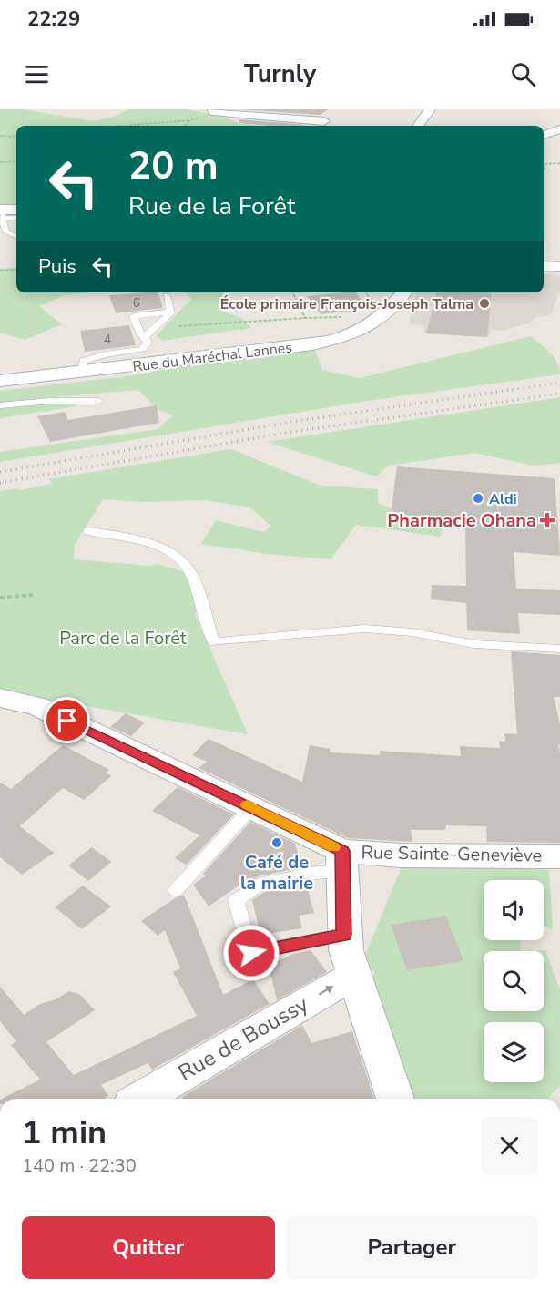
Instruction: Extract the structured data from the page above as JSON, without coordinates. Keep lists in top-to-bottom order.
{
  "streets": {
    "street": ["Rue du Maréchal Lannes", "Rue Sainte-Geneviève", "Rue de Boussy"]
  },
  "one_way": ["Rue de Boussy"],
  "parks": ["Parc de la Forêt"],
  "places": {
    "other": ["École primaire François-Joseph Talma", "Aldi", "Café de la mairie"],
    "health": ["Pharmacie Ohana"]
  },
  "house_numbers": ["6", "4"],
  "page": {
    "status": "22:29",
    "header": "Turnly",
    "turn": ["20 m", "Rue de la Forêt"],
    "then": "Puis",
    "heading": ["1 min", "140 m · 22:30"],
    "buttons": ["Quitter", "Partager"]
  }
}
